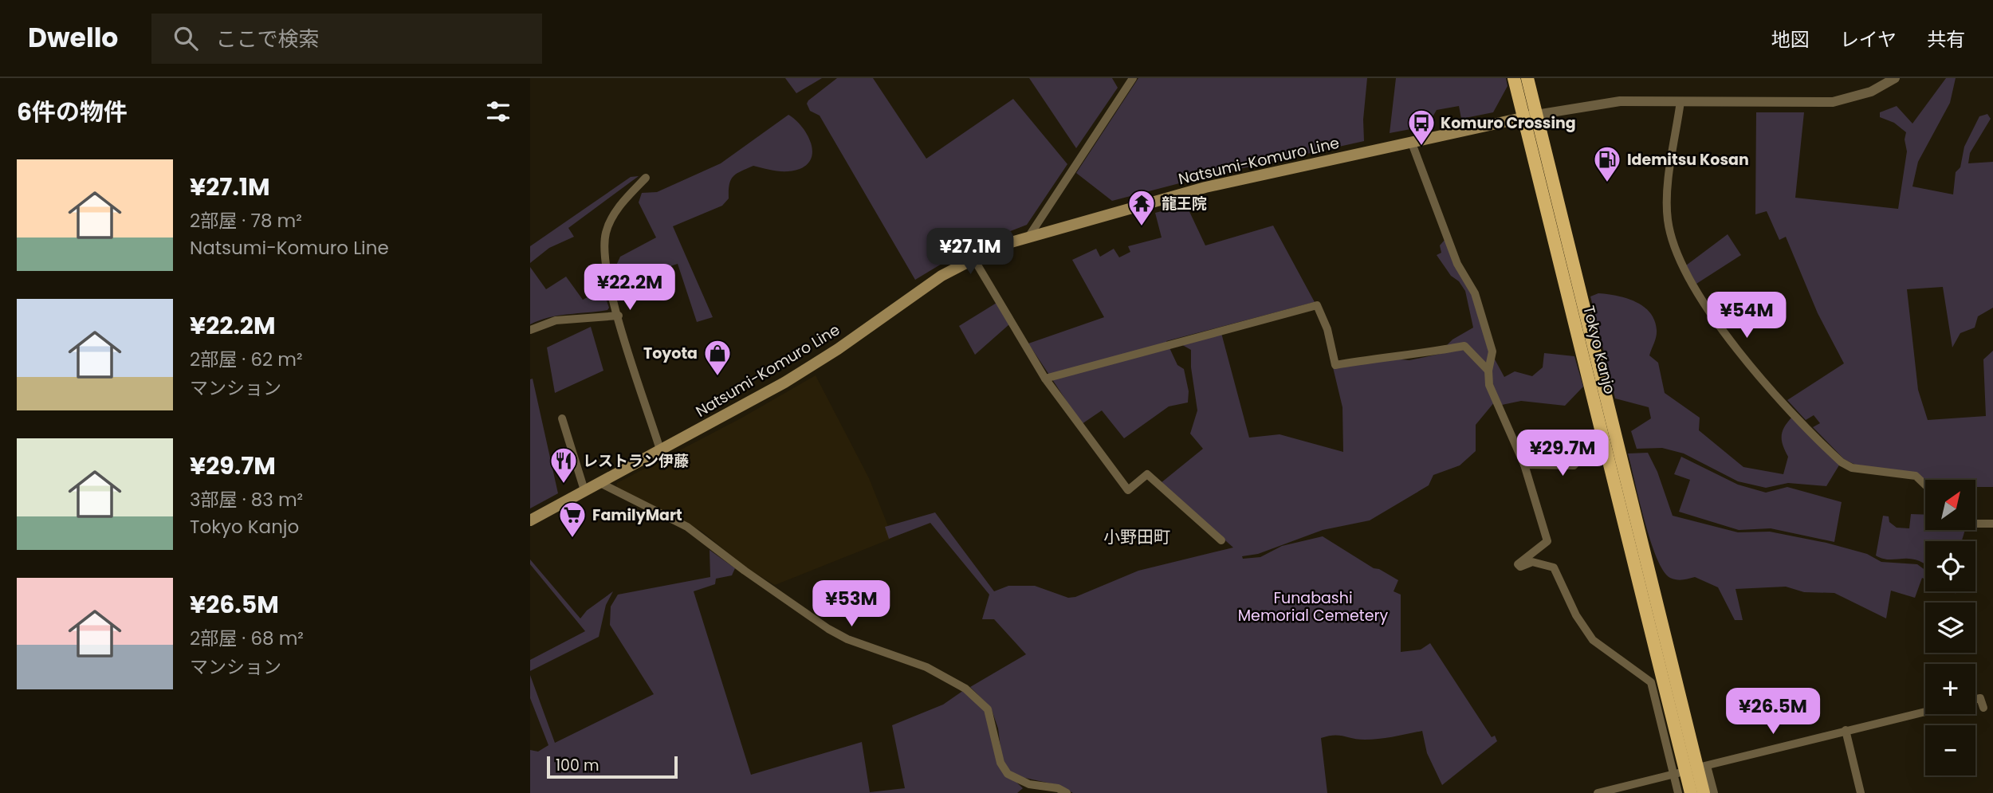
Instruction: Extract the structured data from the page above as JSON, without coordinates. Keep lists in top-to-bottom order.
{
  "streets": {
    "highway": ["Tokyo Kanjo"],
    "main road": ["Natsumi-Komuro Line"]
  },
  "crossings": [
    ["Natsumi-Komuro Line", "Tokyo Kanjo"]
  ],
  "districts": ["小野田町"],
  "parks": ["Funabashi Memorial Cemetery"],
  "places": {
    "bus stop": ["Komuro Crossing"],
    "fuel station": ["Idemitsu Kosan"],
    "temple": ["龍王院"],
    "shop": ["Toyota"],
    "restaurant": ["レストラン伊藤"],
    "supermarket": ["FamilyMart"]
  },
  "scale_bar": "100 m",
  "north": "top right",
  "page": {
    "header": "Dwello",
    "search": "ここで検索",
    "nav": ["地図", "レイヤ", "共有"],
    "heading": "6件の物件",
    "list": [
      {
        "name": "¥27.1M",
        "note": "2部屋 · 78 m² · Natsumi-Komuro Line"
      },
      {
        "name": "¥22.2M",
        "note": "2部屋 · 62 m² · マンション"
      },
      {
        "name": "¥29.7M",
        "note": "3部屋 · 83 m² · Tokyo Kanjo"
      },
      {
        "name": "¥26.5M",
        "note": "2部屋 · 68 m² · マンション"
      }
    ],
    "price": [
      "¥27.1M",
      "¥22.2M",
      "¥54M",
      "¥29.7M",
      "¥53M",
      "¥26.5M"
    ],
    "map_buttons": ["+", "−"],
    "scale": "100 m"
  }
}
